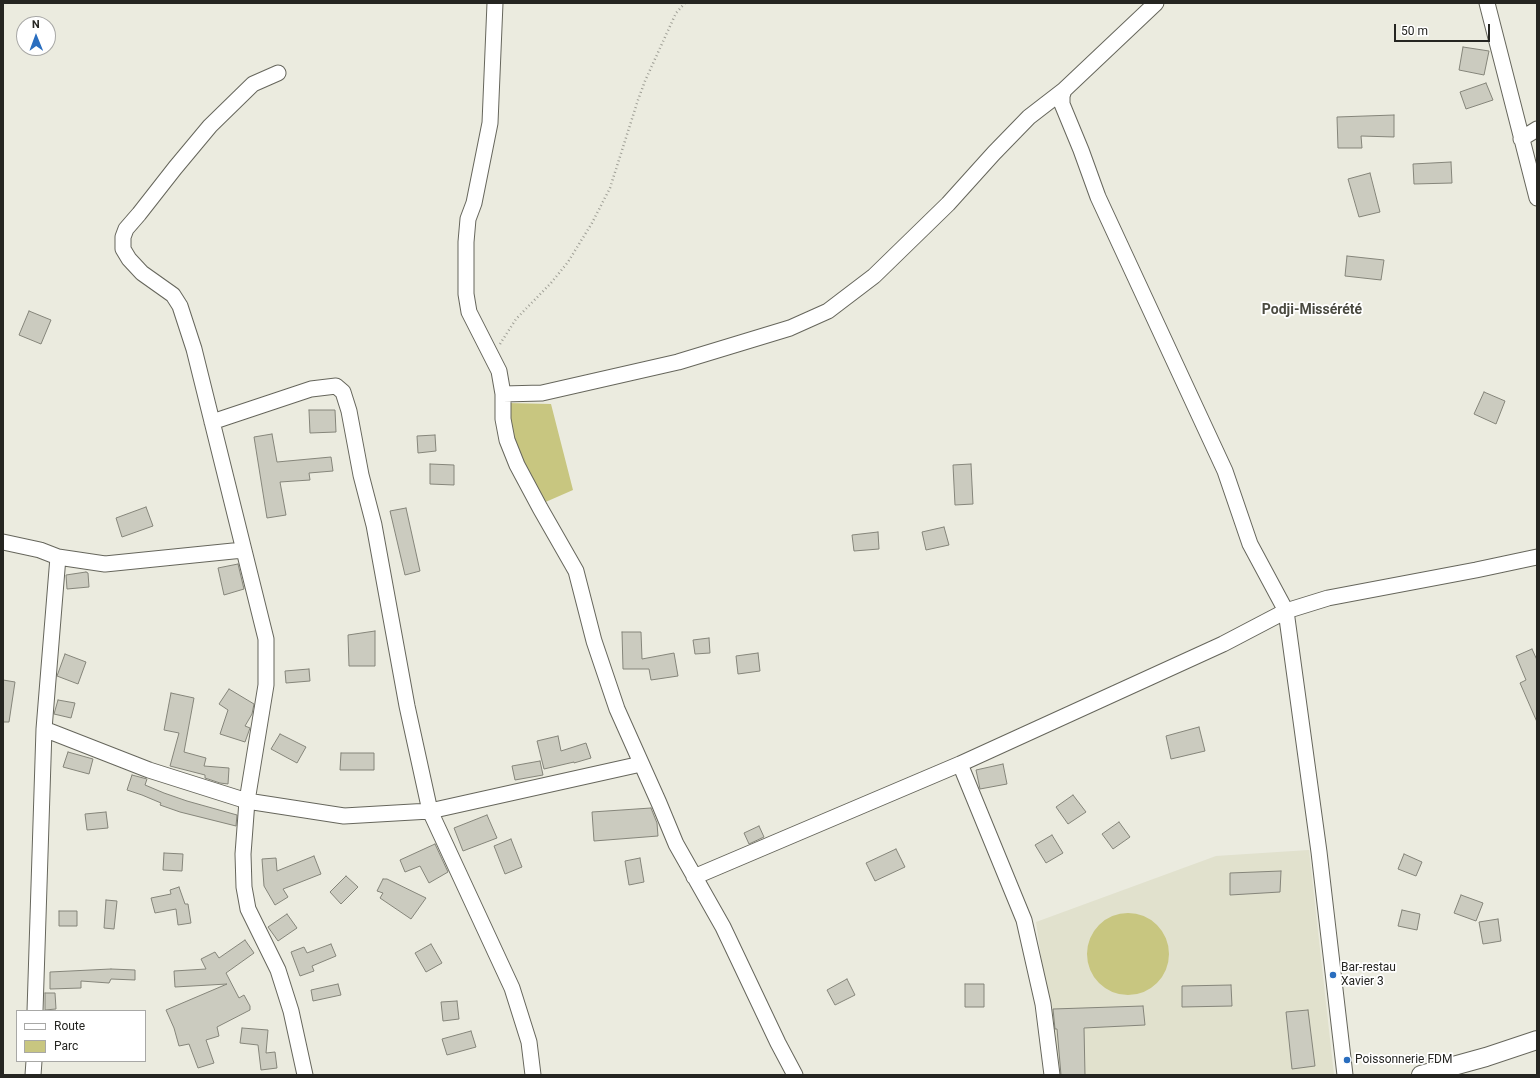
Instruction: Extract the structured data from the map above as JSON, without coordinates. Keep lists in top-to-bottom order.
{
  "districts": ["Podji-Missérété"],
  "places": ["Bar-restau Xavier 3", "Poissonnerie FDM"],
  "legend": ["Route", "Parc"],
  "scale_bar": "50 m",
  "north": "top"
}
